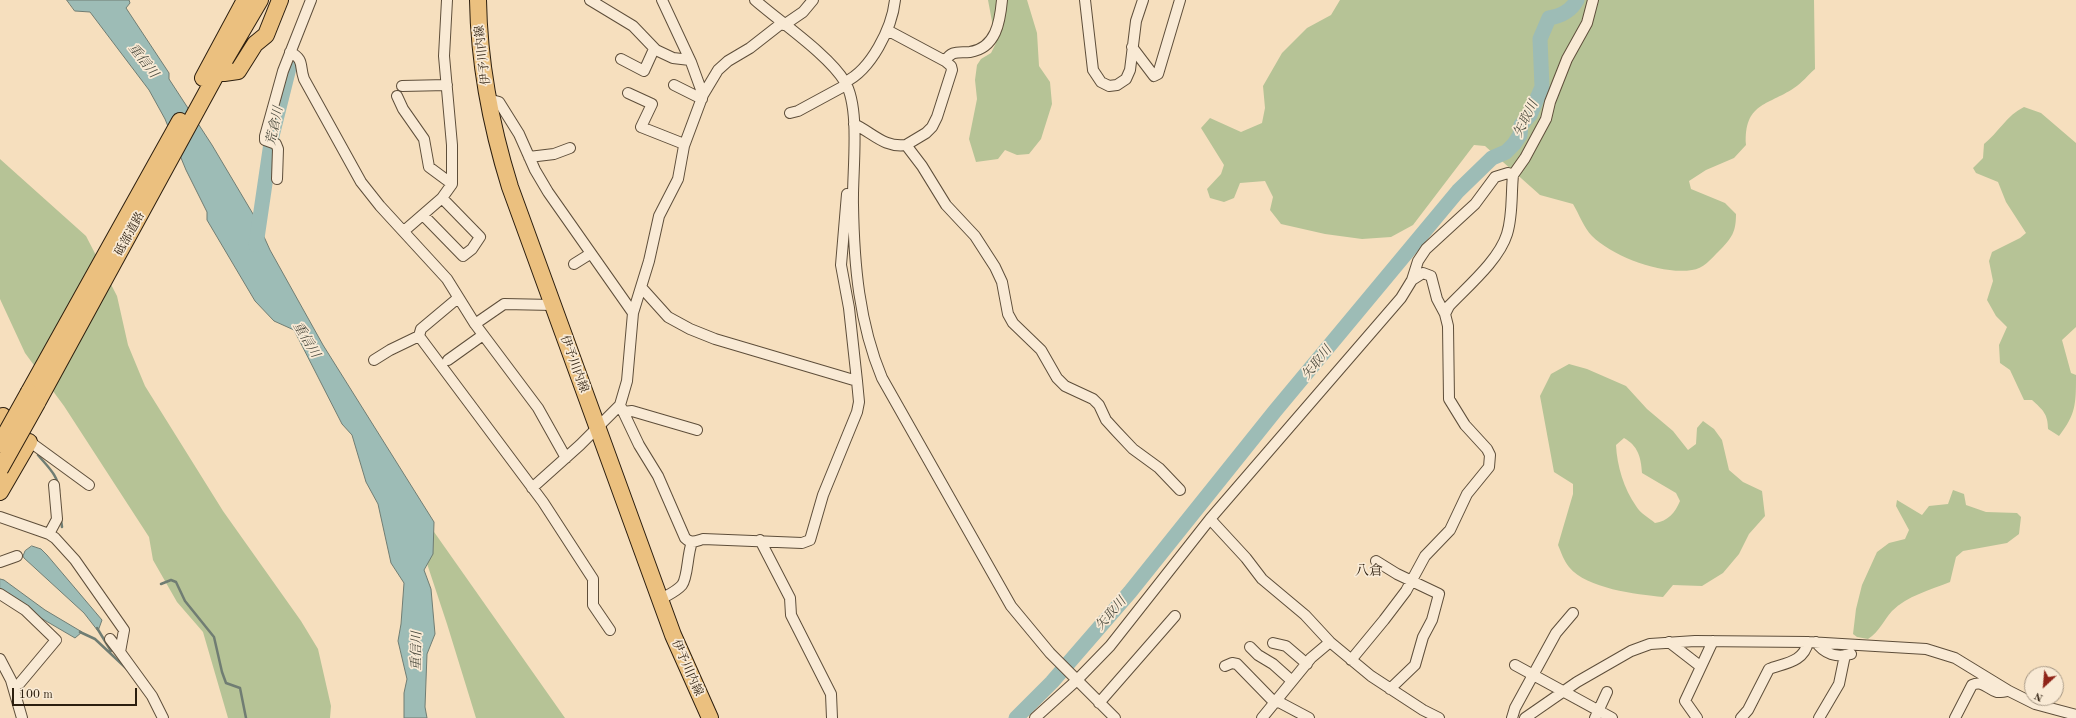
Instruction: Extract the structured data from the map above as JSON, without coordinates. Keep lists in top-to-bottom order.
{
  "streets": {
    "main road": ["伊予川内線", "砥部道路"]
  },
  "districts": ["八倉"],
  "water": ["重信川", "矢取川", "荒倉川"],
  "scale_bar": "100 m",
  "north": "bottom left"
}
